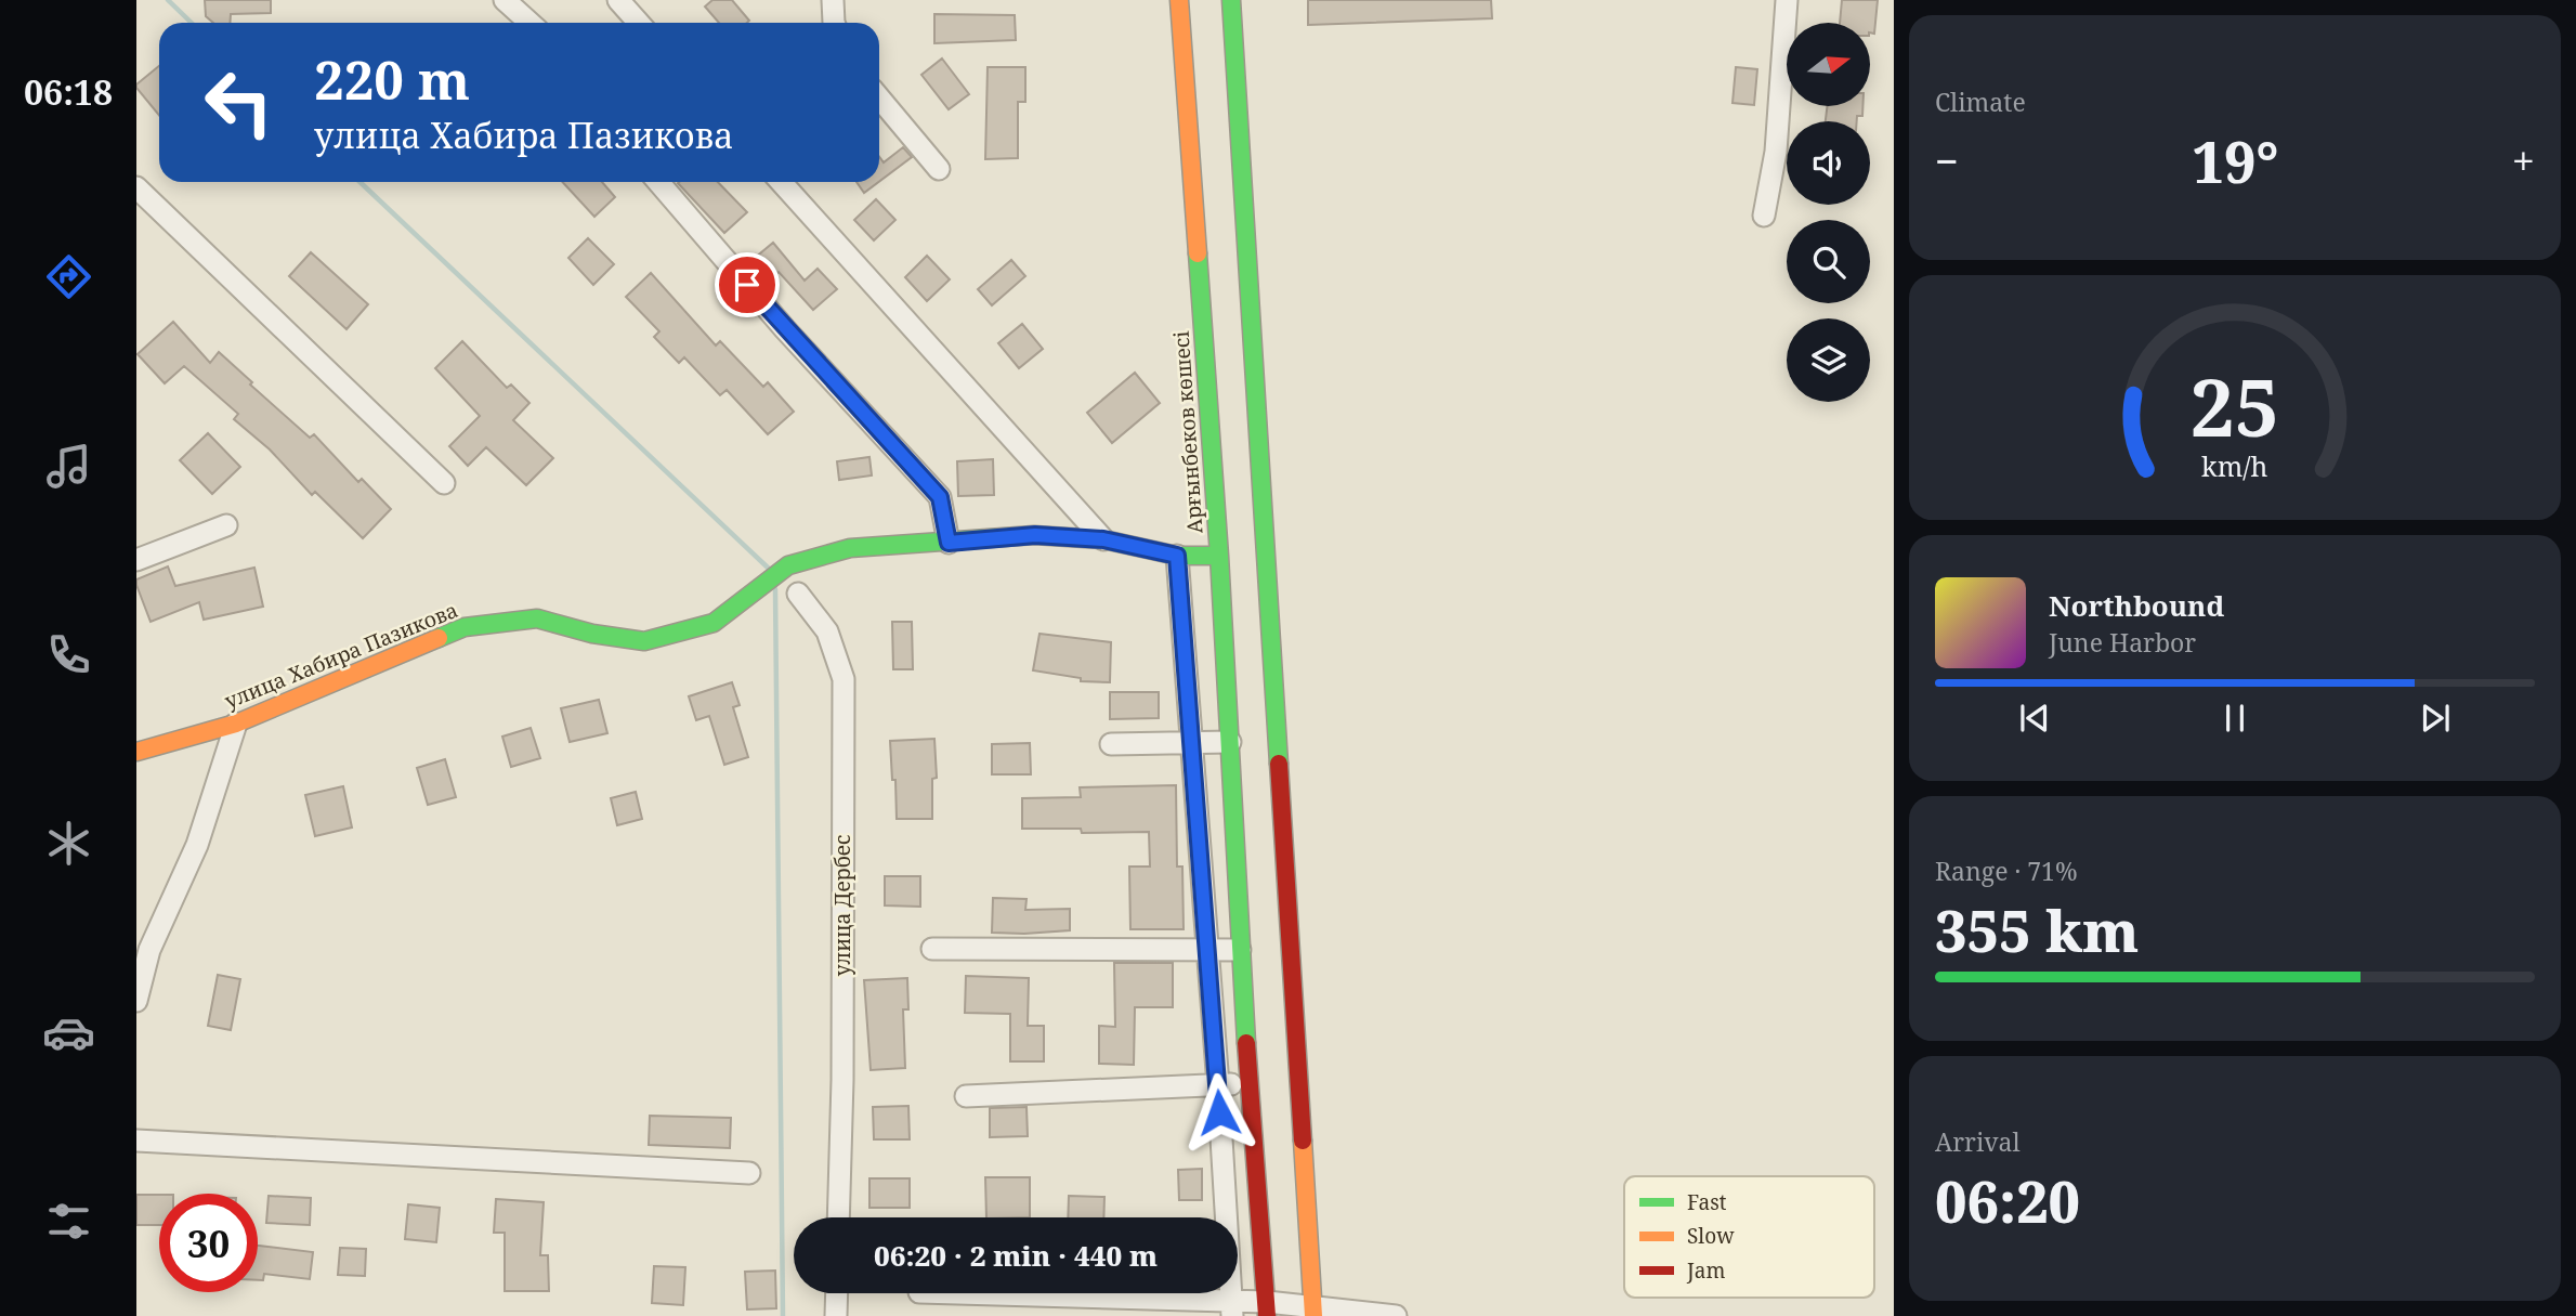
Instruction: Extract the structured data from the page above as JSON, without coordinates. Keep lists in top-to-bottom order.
{
  "streets": {
    "main road": ["Арғынбеков көшесі", "улица Хабира Пазикова"],
    "street": ["улица Дербес"]
  },
  "crossings": [
    ["Арғынбеков көшесі", "улица Хабира Пазикова"]
  ],
  "legend": ["Fast", "Slow", "Jam"],
  "north": "right",
  "page": {
    "tabs": "06:18",
    "tile": [
      "Climate",
      ["Range · 71%", "355 km"],
      ["Arrival", "06:20"]
    ],
    "turn": ["220 m", "улица Хабира Пазикова"],
    "heat": ["−", "19°", "+"],
    "song": ["Northbound", "June Harbor"],
    "limit": "30",
    "trip": "06:20 · 2 min · 440 m",
    "gauge": ["25", "km/h"]
  }
}
